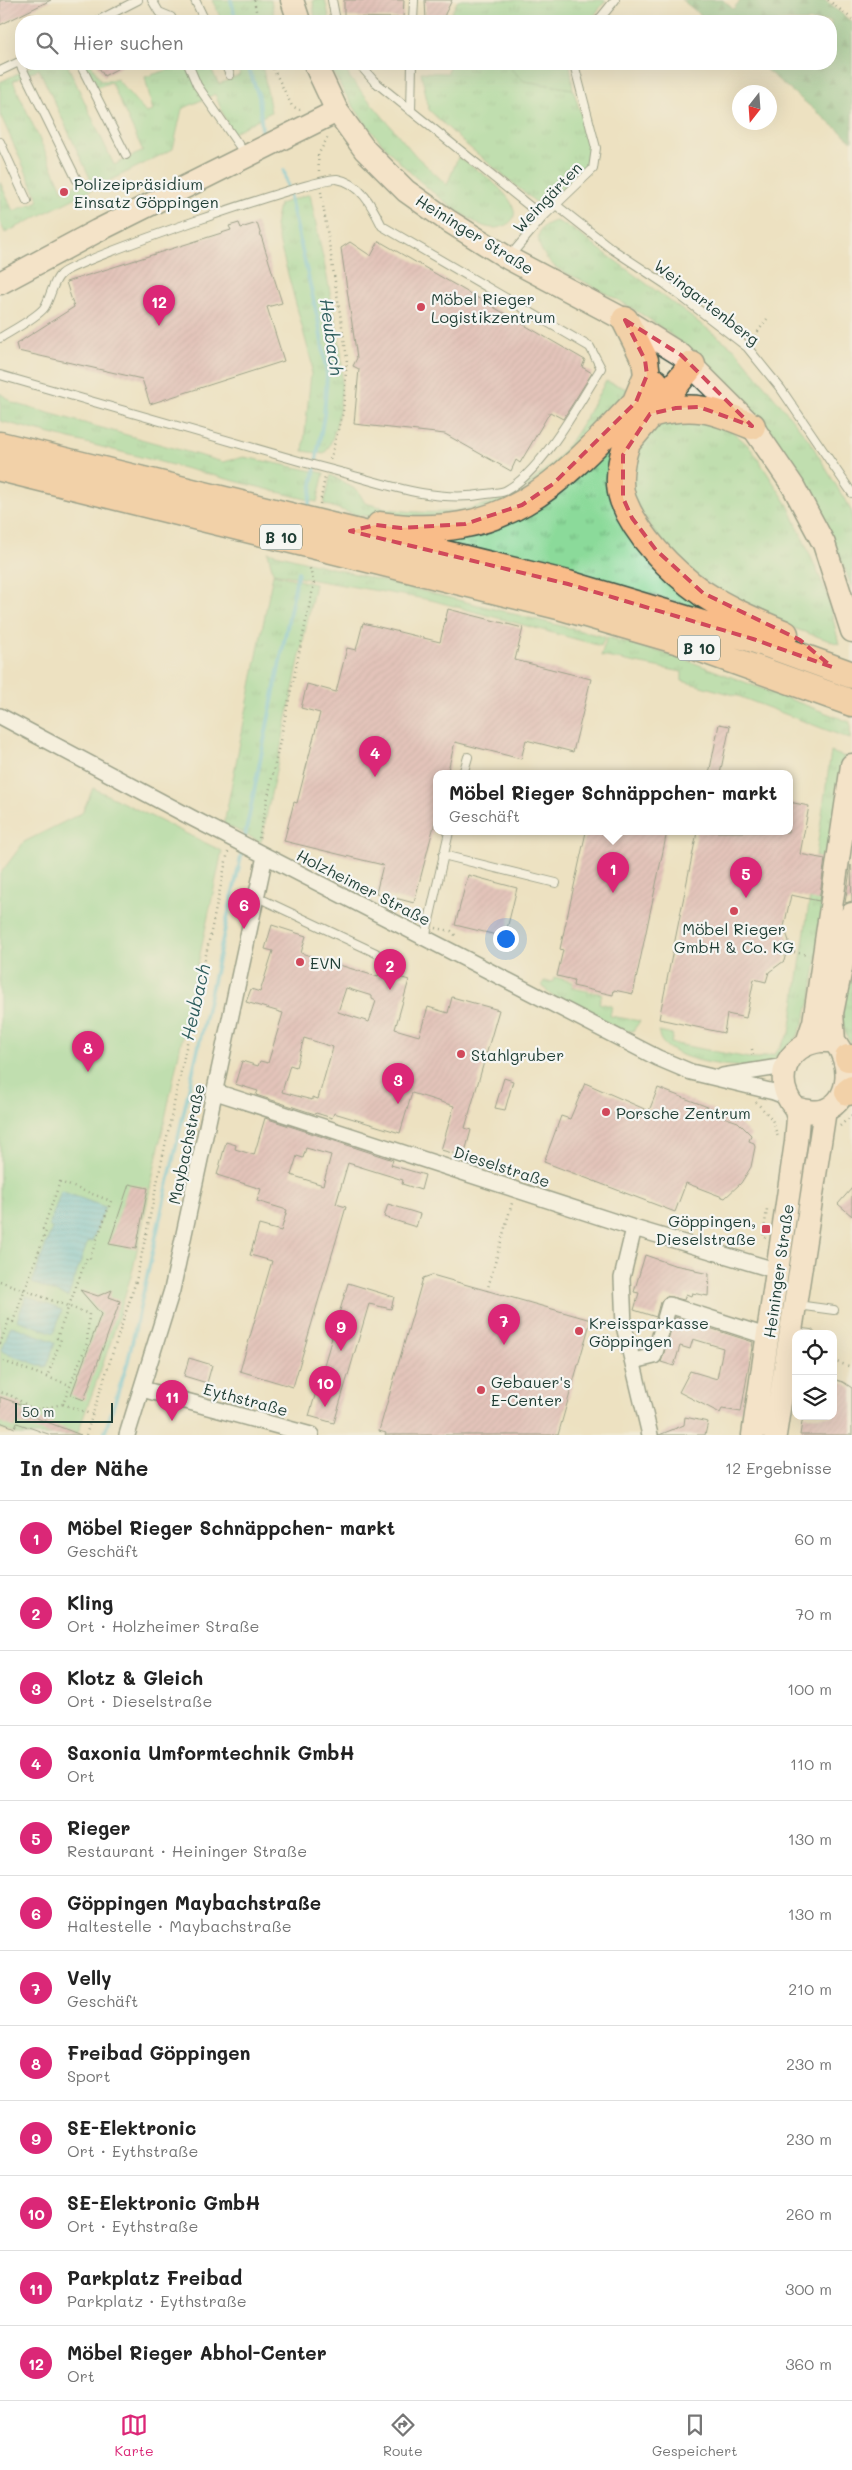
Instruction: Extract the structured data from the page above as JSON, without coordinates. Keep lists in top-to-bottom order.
{
  "streets": {
    "highway": ["B 10"],
    "main road": ["Heininger Straße"],
    "street": [
      "Holzheimer Straße",
      "Maybachstraße",
      "Dieselstraße",
      "Eythstraße"
    ],
    "lane": ["Weingärten", "Weingartenberg"]
  },
  "crossings": [
    ["Weingärten", "Heininger Straße"],
    ["Weingärten", "Weingartenberg"],
    ["Heininger Straße", "B 10"],
    ["Heininger Straße", "Holzheimer Straße"],
    ["Heininger Straße", "Dieselstraße"],
    ["Holzheimer Straße", "Maybachstraße"],
    ["Maybachstraße", "Dieselstraße"],
    ["Maybachstraße", "Eythstraße"]
  ],
  "water": ["Heubach"],
  "places": {
    "other": [
      "Polizeipräsidium Einsatz Göppingen",
      "Möbel Rieger Logistikzentrum",
      "Möbel Rieger GmbH & Co. KG",
      "EVN",
      "Stahlgruber",
      "Porsche Zentrum",
      "Kreissparkasse Göppingen",
      "Gebauer's E-Center"
    ],
    "transit": ["Göppingen, Dieselstraße"]
  },
  "scale_bar": "50 m",
  "north": "bottom",
  "page": {
    "search": "Hier suchen",
    "pins": [
      "12",
      "4",
      "1",
      "5",
      "6",
      "2",
      "8",
      "3",
      "7",
      "9",
      "10",
      "11"
    ],
    "popup": ["Möbel Rieger Schnäppchen- markt", "Geschäft"],
    "scale": "50 m",
    "heading": ["In der Nähe", "12 Ergebnisse"],
    "list": [
      {
        "mark": "1",
        "name": "Möbel Rieger Schnäppchen- markt",
        "note": "Geschäft",
        "value": "60 m"
      },
      {
        "mark": "2",
        "name": "Kling",
        "note": "Ort · Holzheimer Straße",
        "value": "70 m"
      },
      {
        "mark": "3",
        "name": "Klotz & Gleich",
        "note": "Ort · Dieselstraße",
        "value": "100 m"
      },
      {
        "mark": "4",
        "name": "Saxonia Umformtechnik GmbH",
        "note": "Ort",
        "value": "110 m"
      },
      {
        "mark": "5",
        "name": "Rieger",
        "note": "Restaurant · Heininger Straße",
        "value": "130 m"
      },
      {
        "mark": "6",
        "name": "Göppingen Maybachstraße",
        "note": "Haltestelle · Maybachstraße",
        "value": "130 m"
      },
      {
        "mark": "7",
        "name": "Velly",
        "note": "Geschäft",
        "value": "210 m"
      },
      {
        "mark": "8",
        "name": "Freibad Göppingen",
        "note": "Sport",
        "value": "230 m"
      },
      {
        "mark": "9",
        "name": "SE-Elektronic",
        "note": "Ort · Eythstraße",
        "value": "230 m"
      },
      {
        "mark": "10",
        "name": "SE-Elektronic GmbH",
        "note": "Ort · Eythstraße",
        "value": "260 m"
      },
      {
        "mark": "11",
        "name": "Parkplatz Freibad",
        "note": "Parkplatz · Eythstraße",
        "value": "300 m"
      },
      {
        "mark": "12",
        "name": "Möbel Rieger Abhol-Center",
        "note": "Ort",
        "value": "360 m"
      }
    ],
    "nav": ["Karte", "Route", "Gespeichert"]
  }
}
